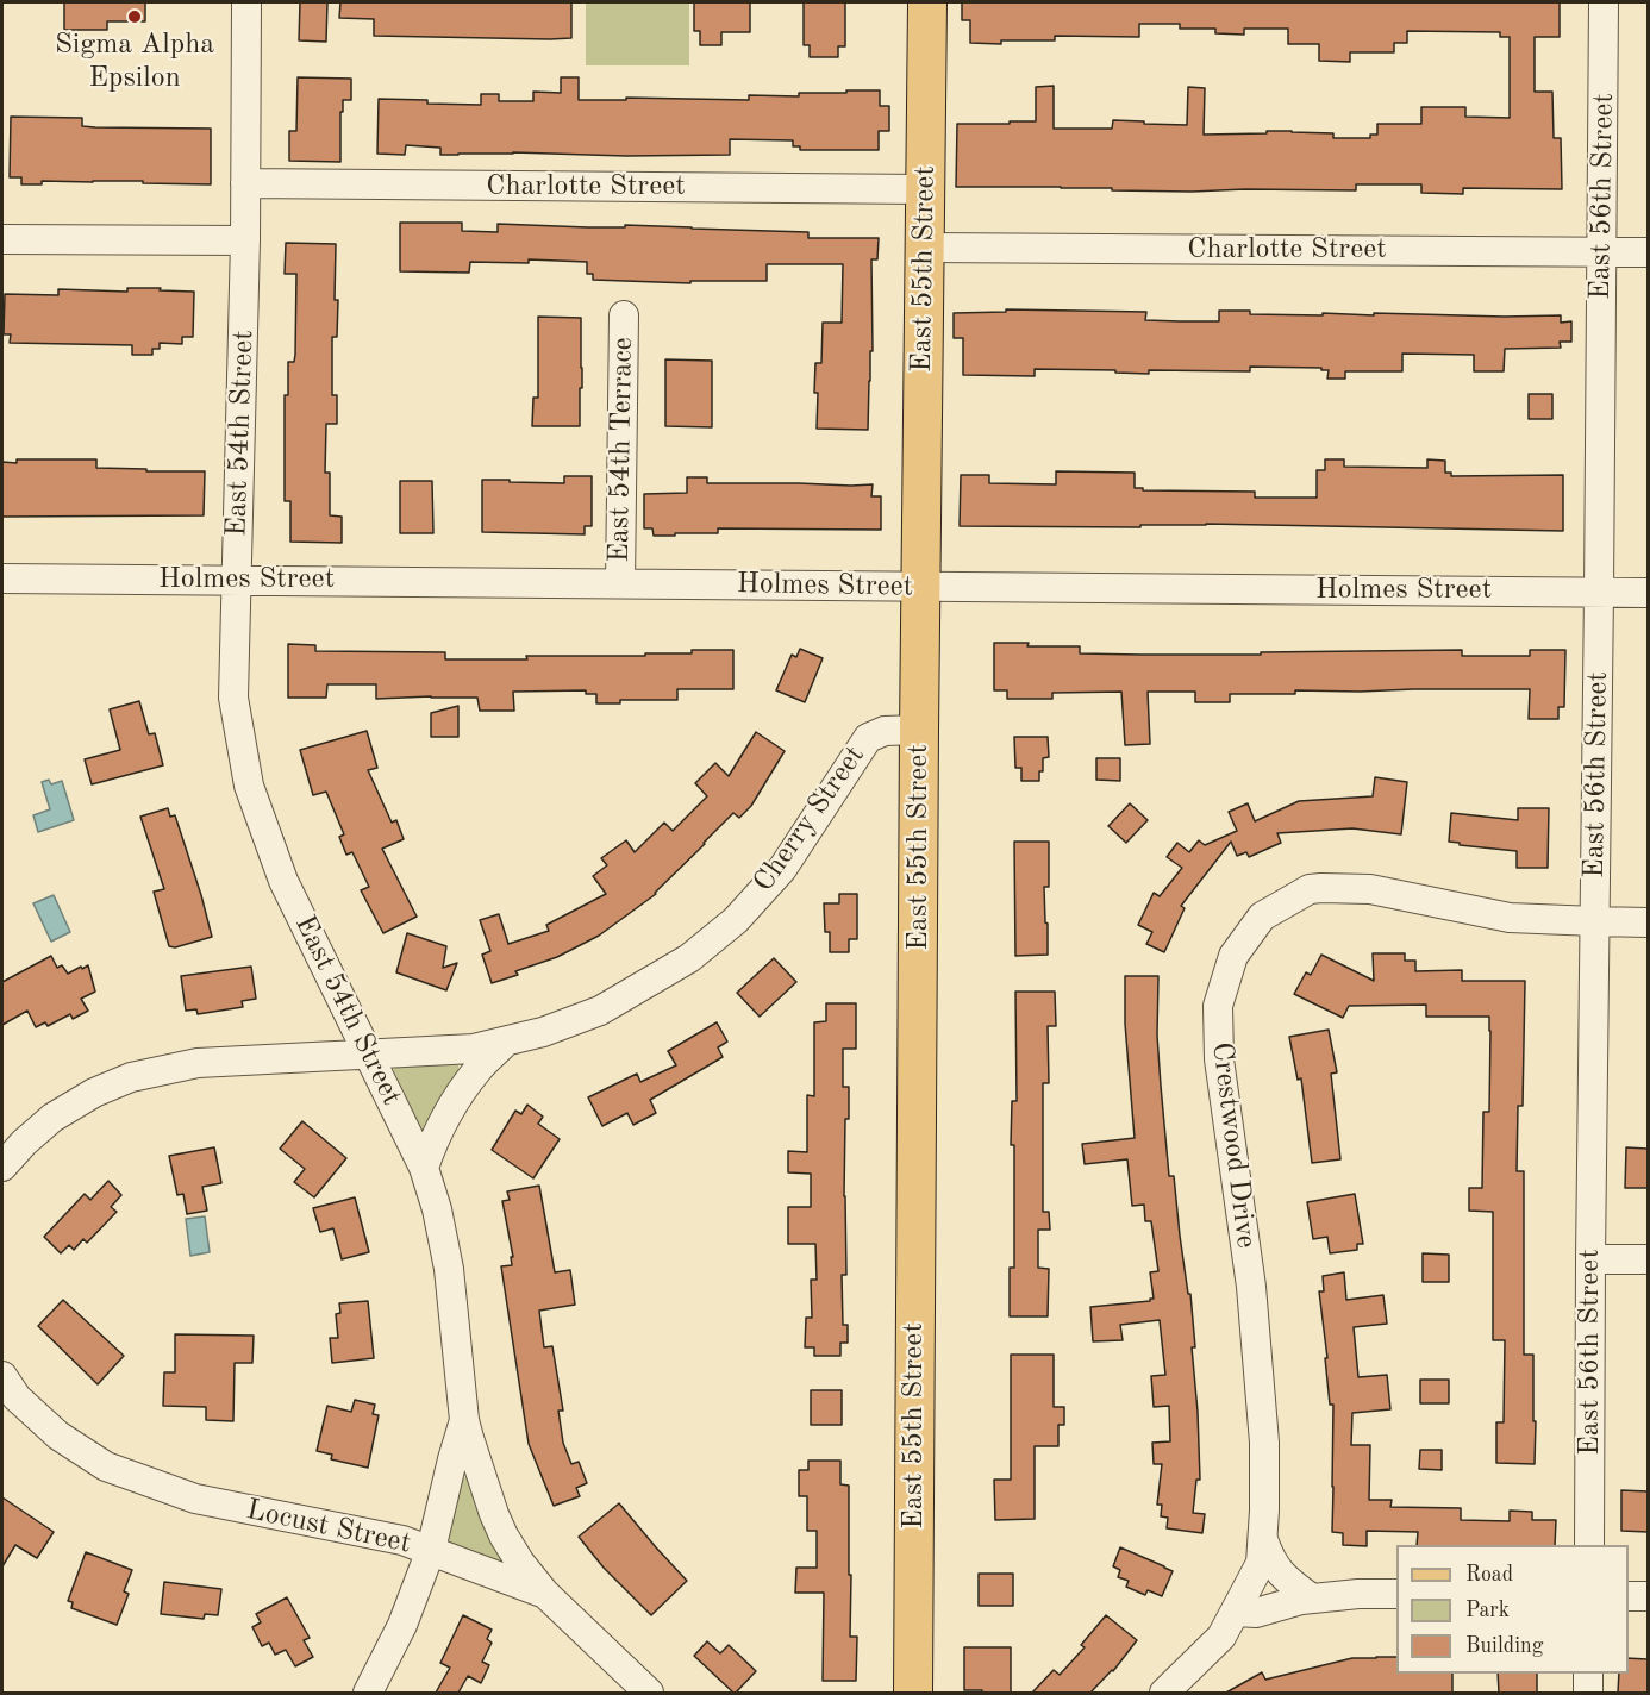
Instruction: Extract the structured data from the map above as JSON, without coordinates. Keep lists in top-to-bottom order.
{
  "streets": {
    "main road": ["East 55th Street"],
    "street": [
      "Charlotte Street",
      "East 56th Street",
      "East 54th Street",
      "East 54th Terrace",
      "Holmes Street",
      "Cherry Street",
      "Crestwood Drive",
      "Locust Street"
    ]
  },
  "crossings": [
    ["Charlotte Street", "East 56th Street"],
    ["Charlotte Street", "East 55th Street"],
    ["Charlotte Street", "East 54th Street"],
    ["East 56th Street", "Holmes Street"],
    ["East 56th Street", "Crestwood Drive"],
    ["East 55th Street", "Holmes Street"],
    ["East 55th Street", "Cherry Street"],
    ["East 54th Street", "Holmes Street"],
    ["East 54th Street", "Cherry Street"],
    ["East 54th Street", "Locust Street"],
    ["East 54th Terrace", "Holmes Street"]
  ],
  "places": ["Sigma Alpha Epsilon"],
  "legend": ["Road", "Park", "Building"]
}
